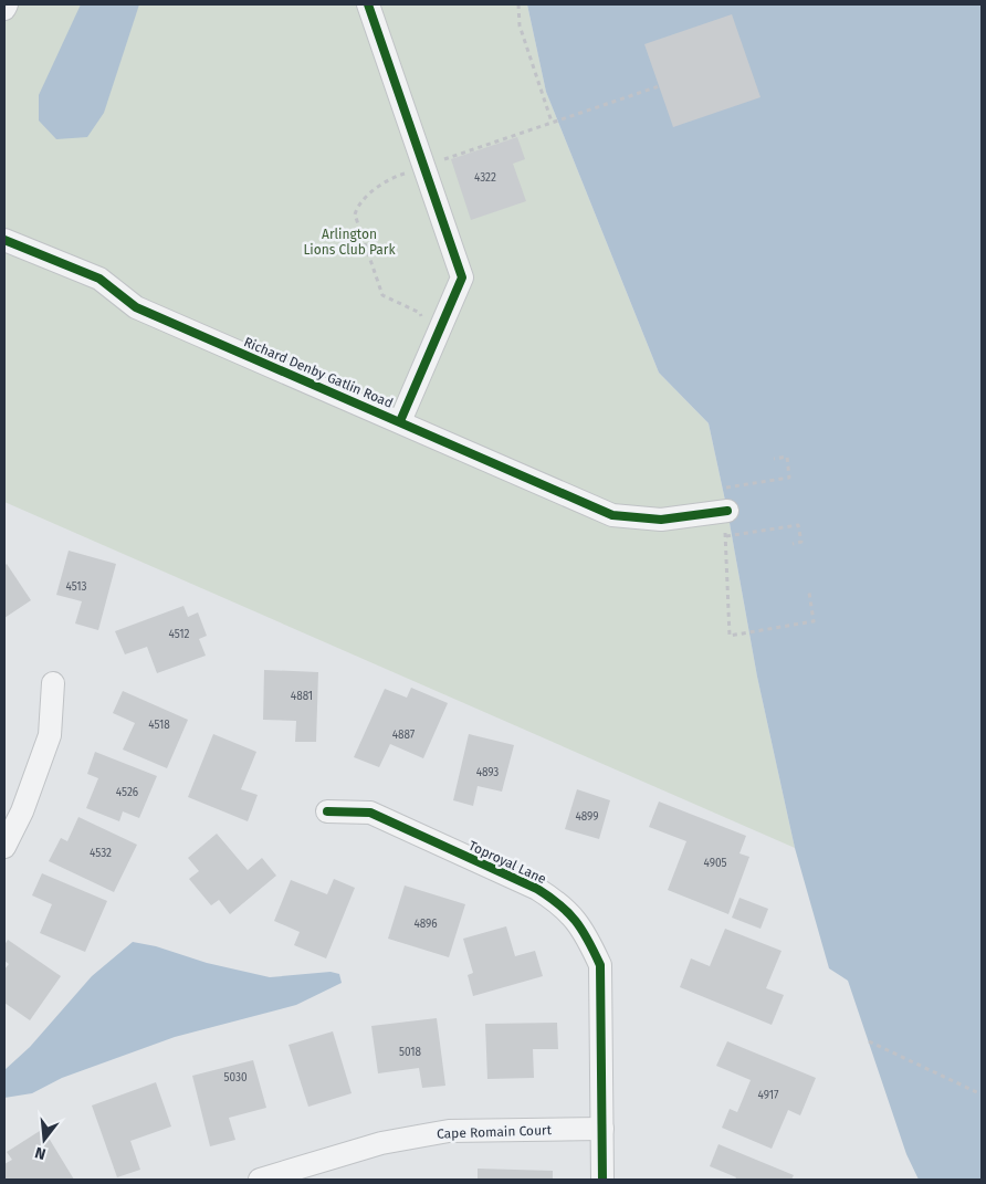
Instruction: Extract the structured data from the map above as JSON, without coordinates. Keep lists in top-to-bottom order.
{
  "streets": {
    "street": ["Richard Denby Gatlin Road", "Toproyal Lane", "Cape Romain Court"]
  },
  "crossings": [
    ["Toproyal Lane", "Cape Romain Court"]
  ],
  "parks": ["Arlington Lions Club Park"],
  "house_numbers": [
    "4322",
    "4513",
    "4512",
    "4881",
    "4518",
    "4887",
    "4893",
    "4526",
    "4899",
    "4532",
    "4905",
    "4896",
    "5018",
    "5030",
    "4917"
  ],
  "north": "bottom"
}
